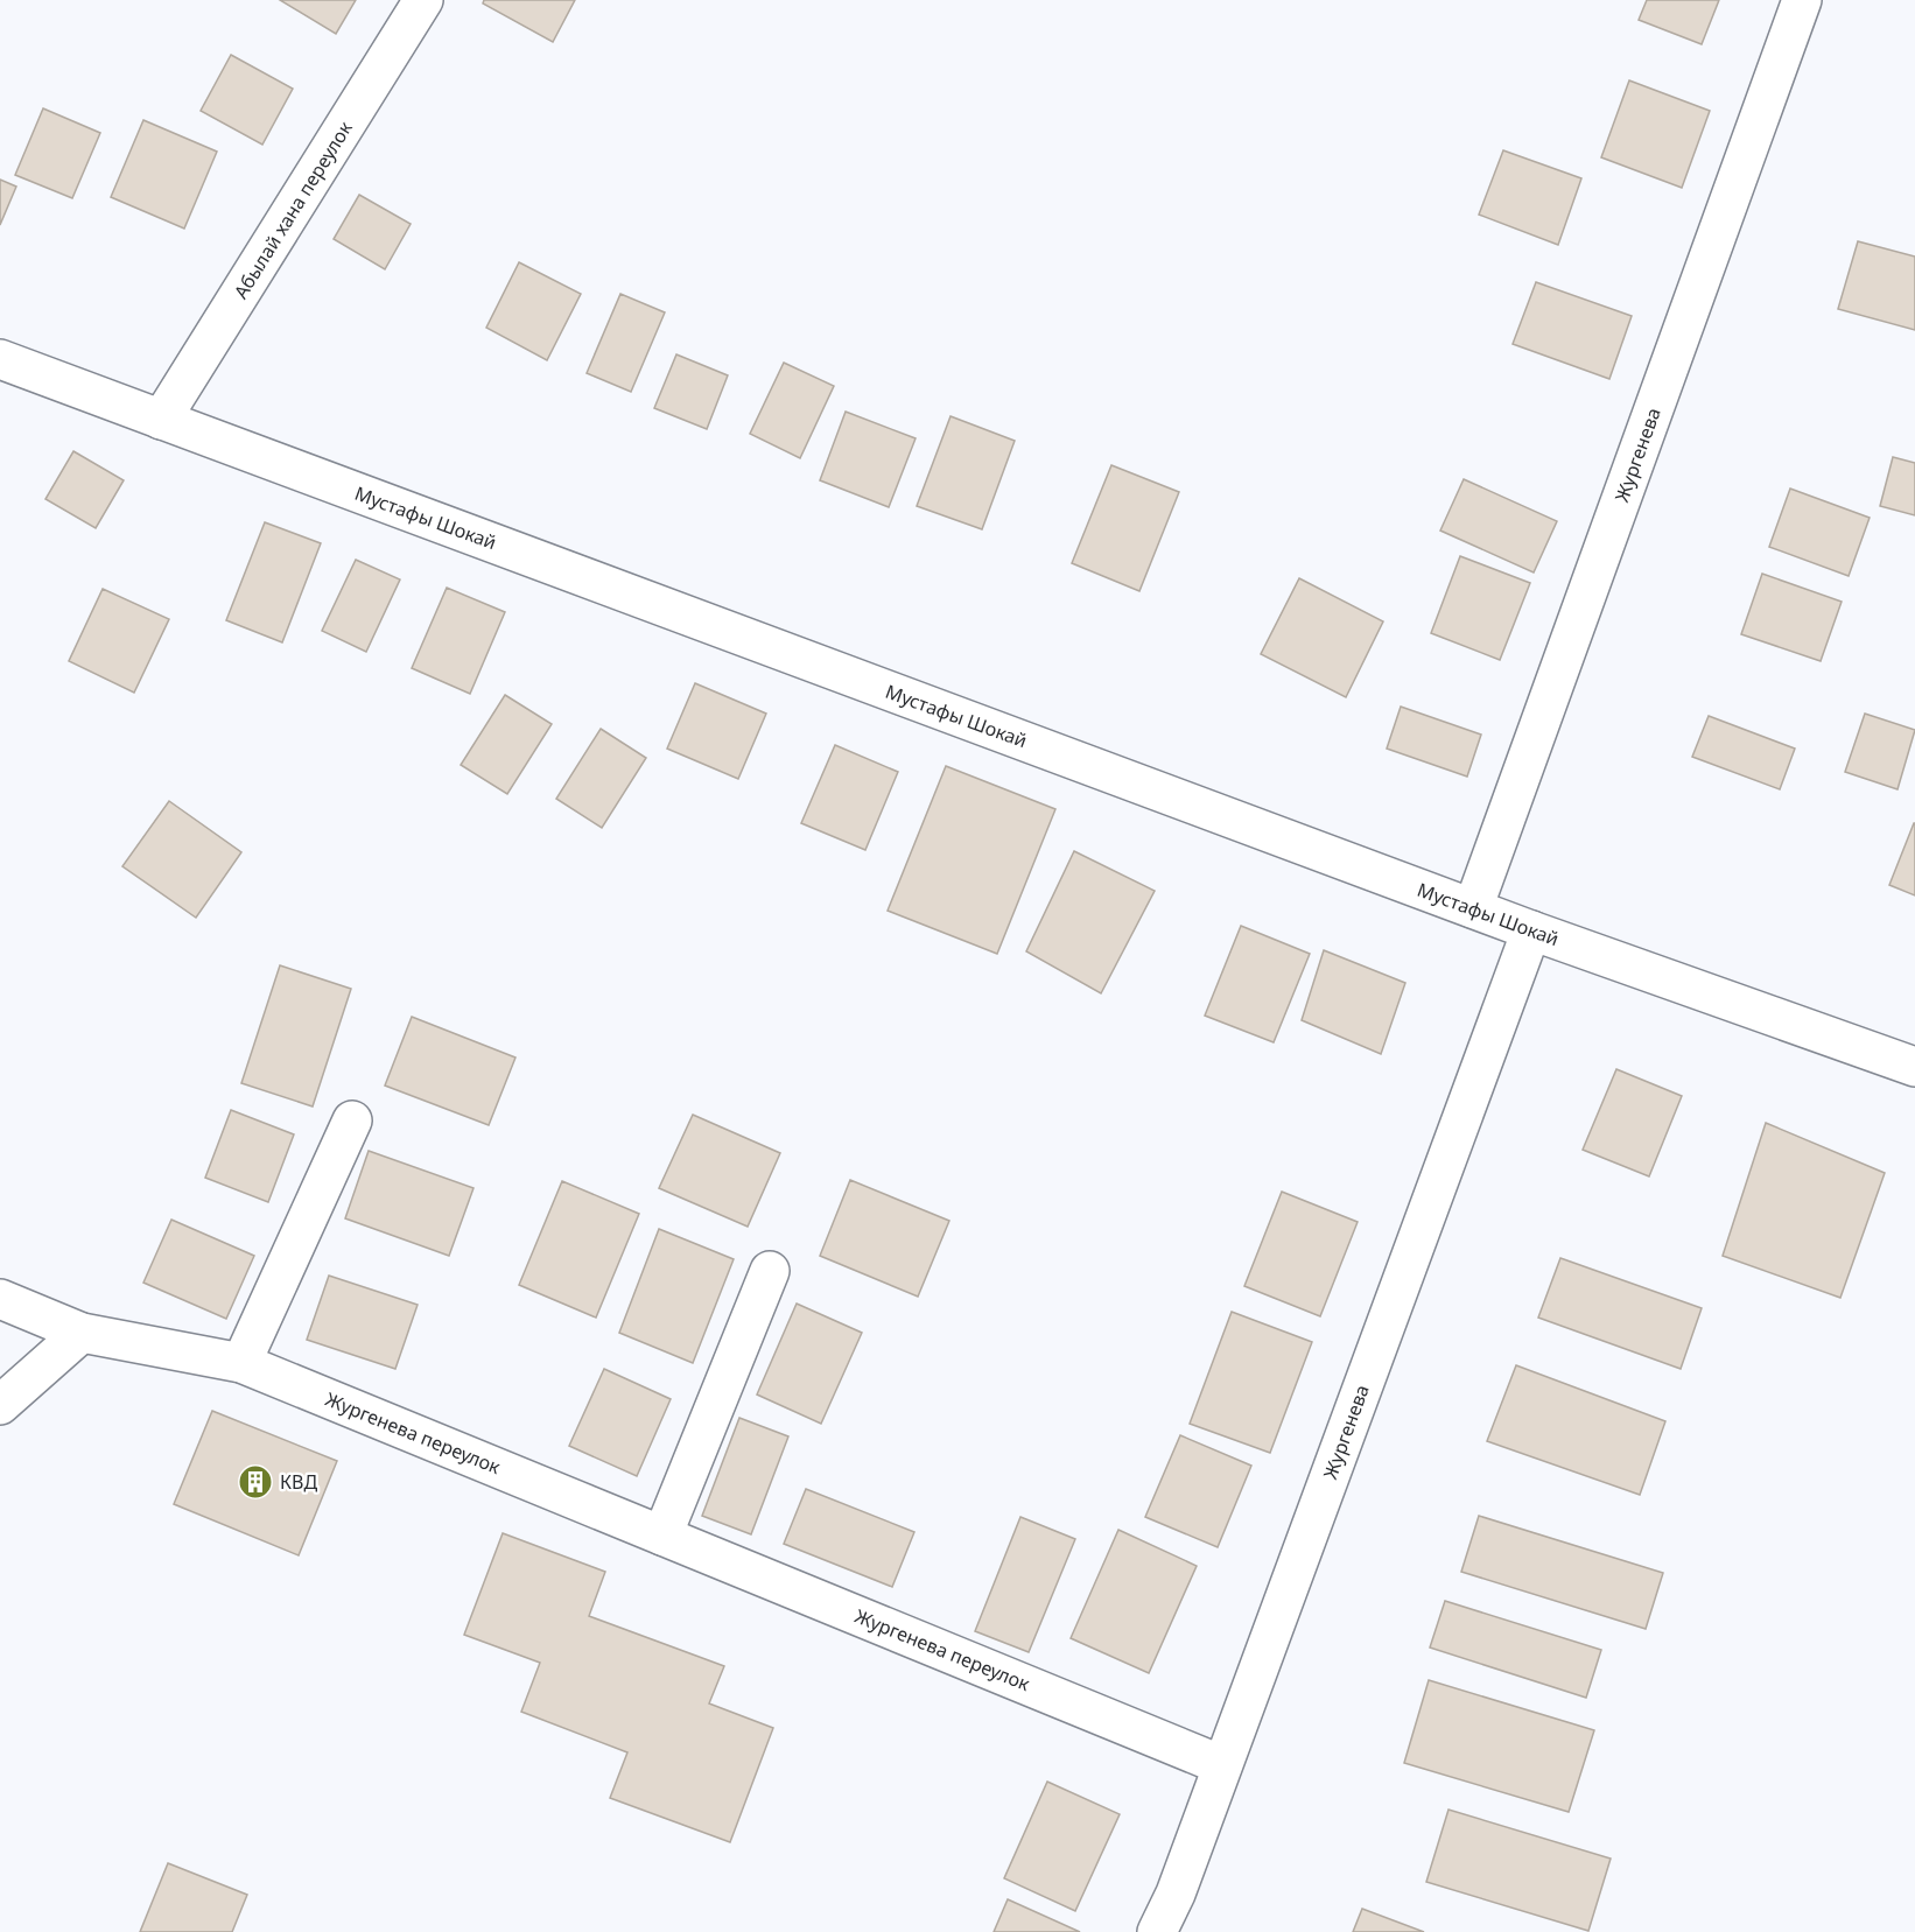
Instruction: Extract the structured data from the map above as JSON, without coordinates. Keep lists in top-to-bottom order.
{
  "streets": {
    "street": [
      "Абылай хана переулок",
      "Жургенева",
      "Мустафы Шокай",
      "Жургенева переулок"
    ]
  },
  "crossings": [
    ["Абылай хана переулок", "Мустафы Шокай"],
    ["Жургенева", "Мустафы Шокай"],
    ["Жургенева", "Жургенева переулок"]
  ],
  "places": {
    "building": ["КВД"]
  }
}
